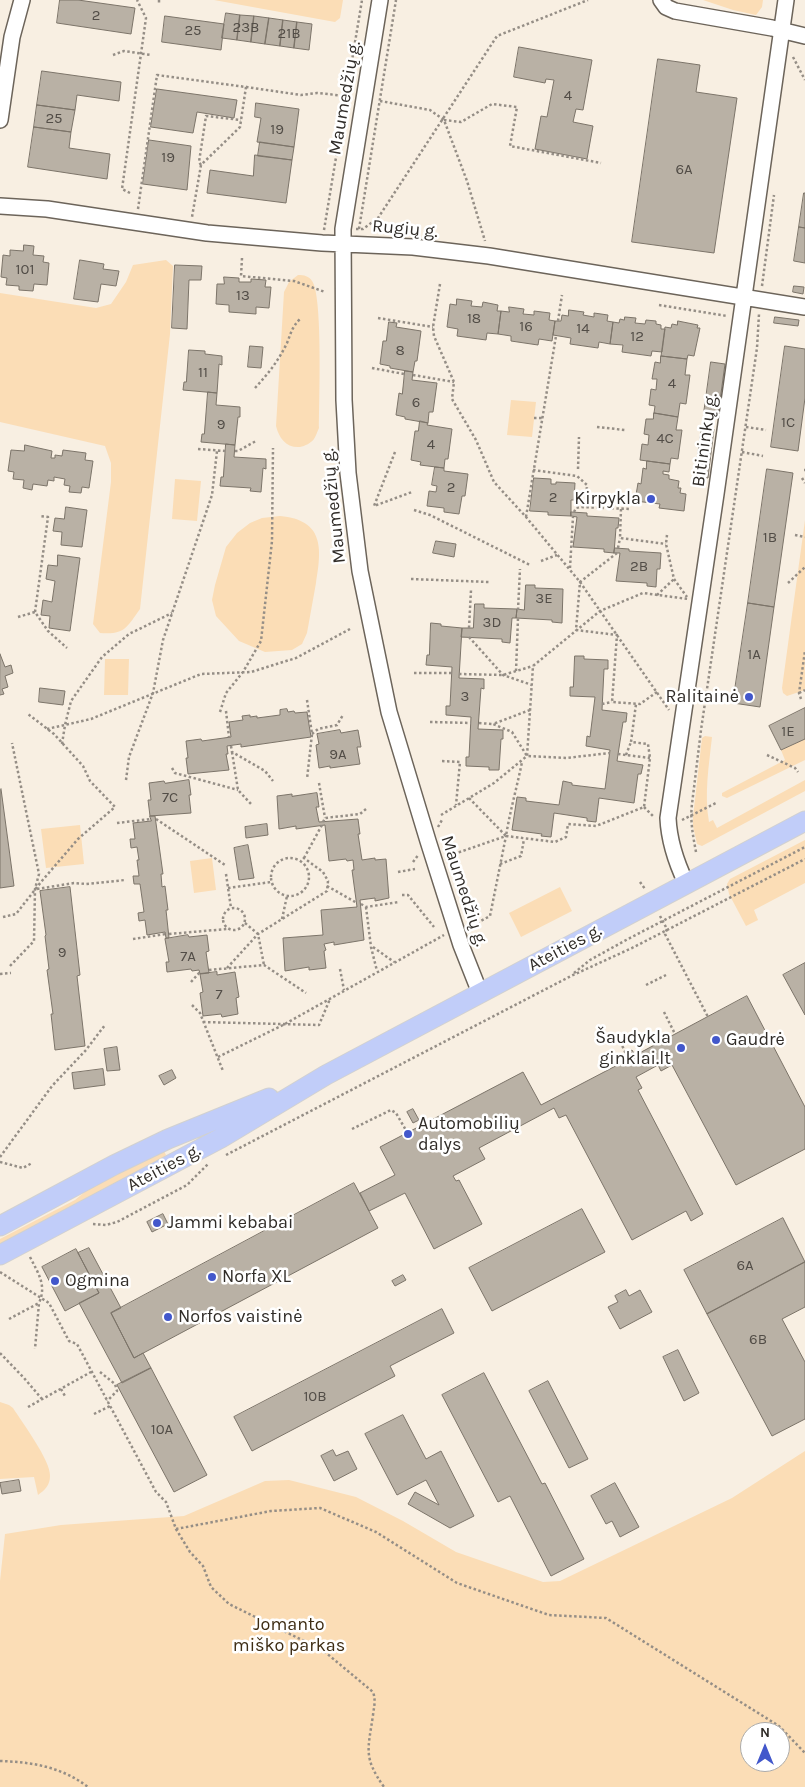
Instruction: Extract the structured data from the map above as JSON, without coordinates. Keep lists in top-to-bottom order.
{
  "streets": {
    "main road": ["Ateities g."],
    "street": ["Maumedžių g.", "Rugių g.", "Bitininkų g."]
  },
  "crossings": [
    ["Maumedžių g.", "Rugių g."],
    ["Maumedžių g.", "Ateities g."],
    ["Rugių g.", "Bitininkų g."],
    ["Bitininkų g.", "Ateities g."]
  ],
  "parks": ["Jomanto miško parkas"],
  "places": [
    "Kirpykla",
    "Ralitainė",
    "Gaudrė",
    "Šaudykla ginklai.lt",
    "Automobilių dalys",
    "Jammi kebabai",
    "Norfa XL",
    "Ogmina",
    "Norfos vaistinė"
  ],
  "house_numbers": [
    "2",
    "23B",
    "25",
    "21B",
    "4",
    "25",
    "19",
    "19",
    "6A",
    "101",
    "13",
    "18",
    "16",
    "14",
    "12",
    "8",
    "11",
    "4",
    "6",
    "1C",
    "9",
    "4C",
    "4",
    "2",
    "2",
    "1B",
    "2B",
    "3E",
    "3D",
    "1A",
    "3",
    "1E",
    "9A",
    "7C",
    "9",
    "7A",
    "7",
    "6A",
    "6B",
    "10B",
    "10A"
  ],
  "north": "top"
}
